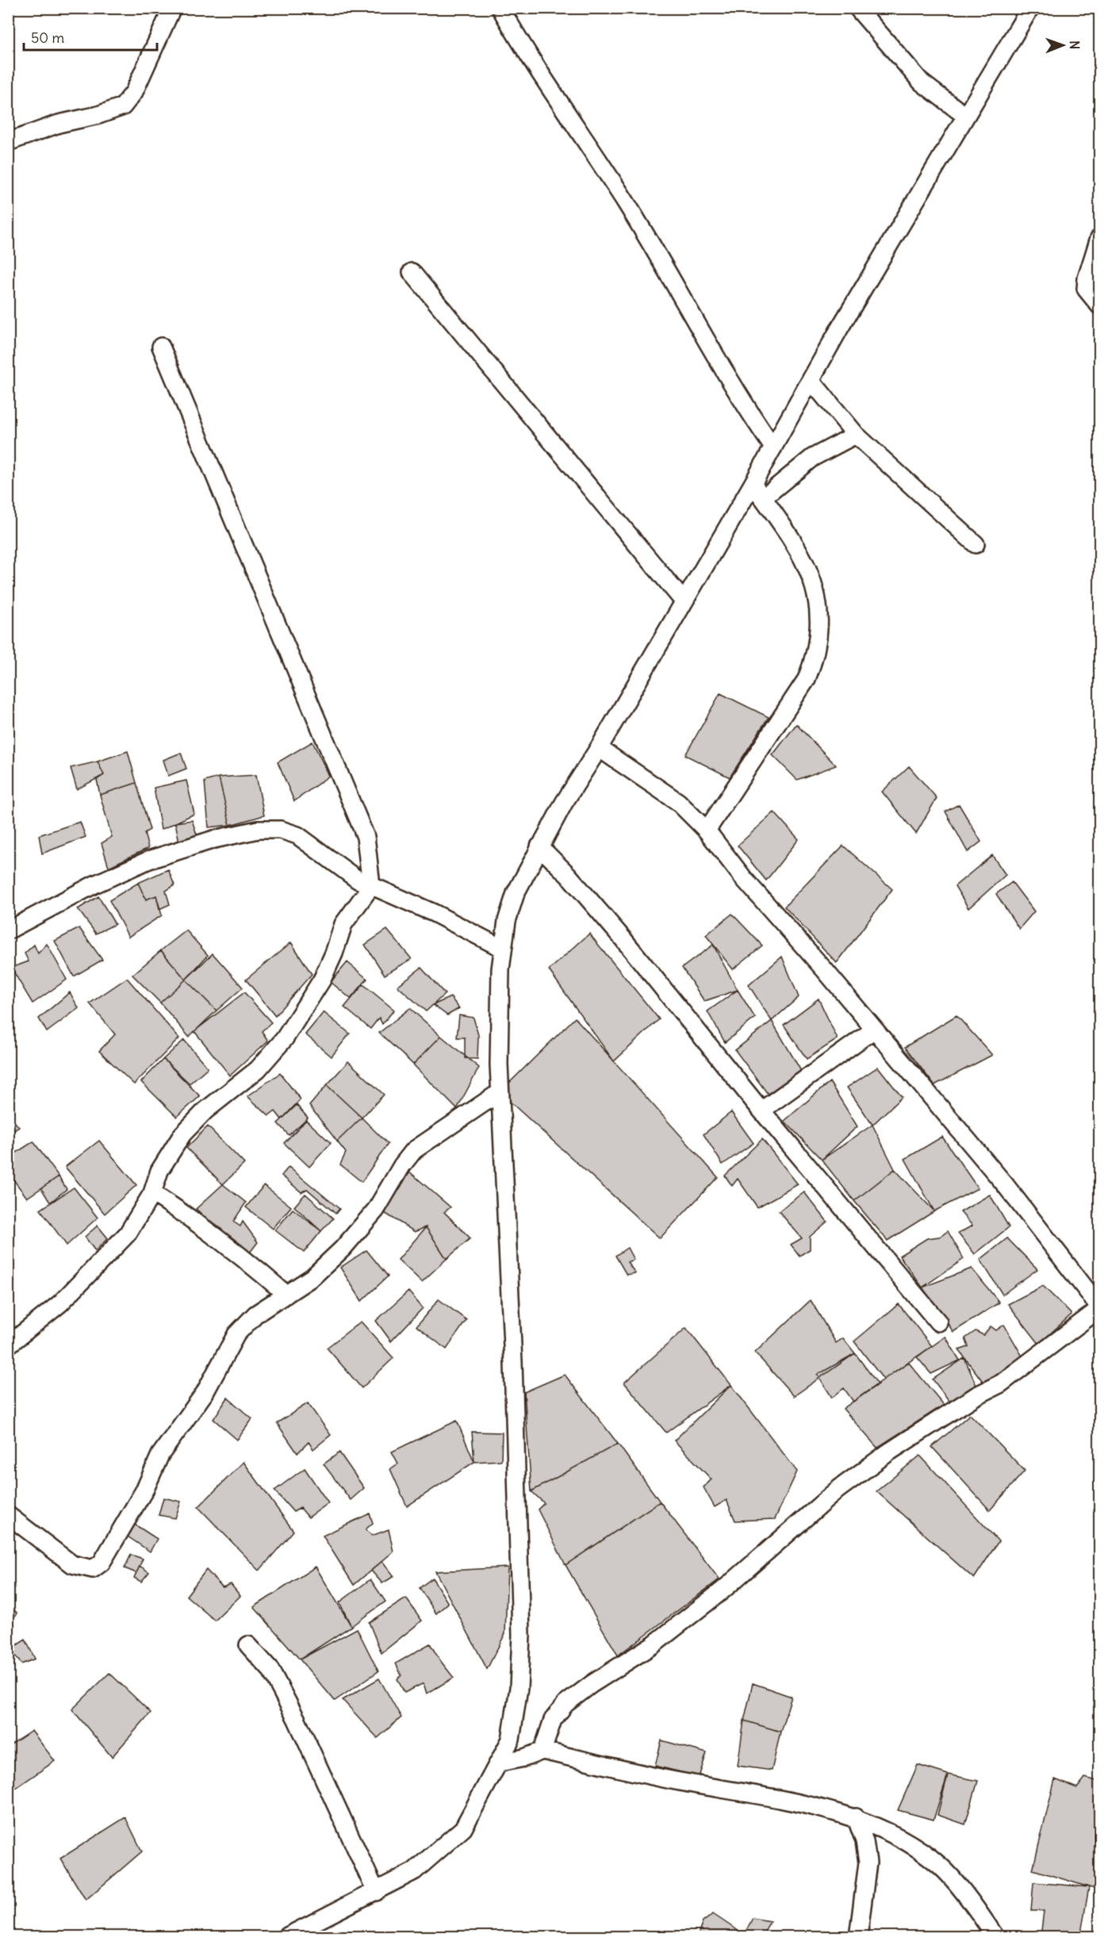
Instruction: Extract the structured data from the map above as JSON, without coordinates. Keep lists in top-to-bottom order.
{
  "scale_bar": "50 m",
  "north": "right"
}
